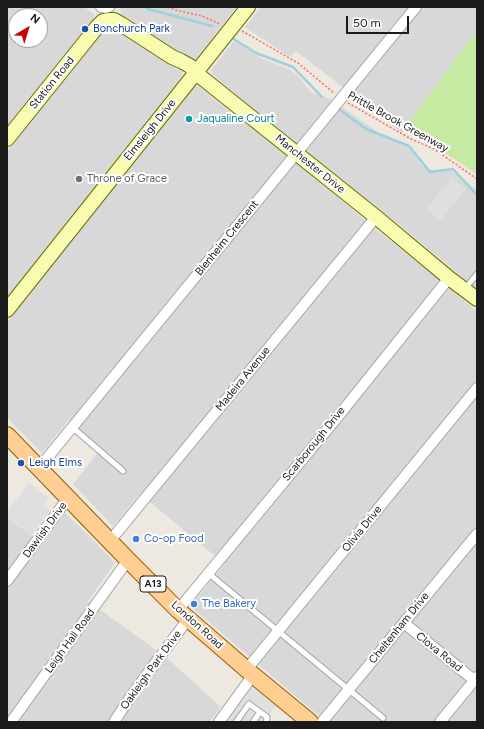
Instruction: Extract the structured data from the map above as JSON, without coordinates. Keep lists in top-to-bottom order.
{
  "streets": {
    "main road": ["A13", "London Road"],
    "street": [
      "Station Road",
      "Elmsleigh Drive",
      "Manchester Drive",
      "Blenheim Crescent",
      "Madeira Avenue",
      "Scarborough Drive",
      "Olivia Drive",
      "Dawlish Drive",
      "Cheltenham Drive",
      "Leigh Hall Road",
      "Clova Road",
      "Oakleigh Park Drive"
    ],
    "path": ["Prittle Brook Greenway"]
  },
  "crossings": [
    ["Station Road", "Manchester Drive"],
    ["Prittle Brook Greenway", "Elmsleigh Drive"],
    ["Prittle Brook Greenway", "Blenheim Crescent"],
    ["Elmsleigh Drive", "Manchester Drive"],
    ["Manchester Drive", "Blenheim Crescent"],
    ["Manchester Drive", "Madeira Avenue"],
    ["Manchester Drive", "Scarborough Drive"],
    ["Blenheim Crescent", "London Road"],
    ["Madeira Avenue", "London Road"],
    ["Scarborough Drive", "London Road"],
    ["Scarborough Drive", "Oakleigh Park Drive"],
    ["Olivia Drive", "London Road"],
    ["Dawlish Drive", "London Road"],
    ["London Road", "Leigh Hall Road"],
    ["London Road", "Oakleigh Park Drive"],
    ["Cheltenham Drive", "Clova Road"]
  ],
  "places": [
    "Bonchurch Park",
    "Jaqualine Court",
    "Throne of Grace",
    "Leigh Elms",
    "Co-op Food",
    "The Bakery"
  ],
  "scale_bar": "50 m",
  "north": "top right"
}
